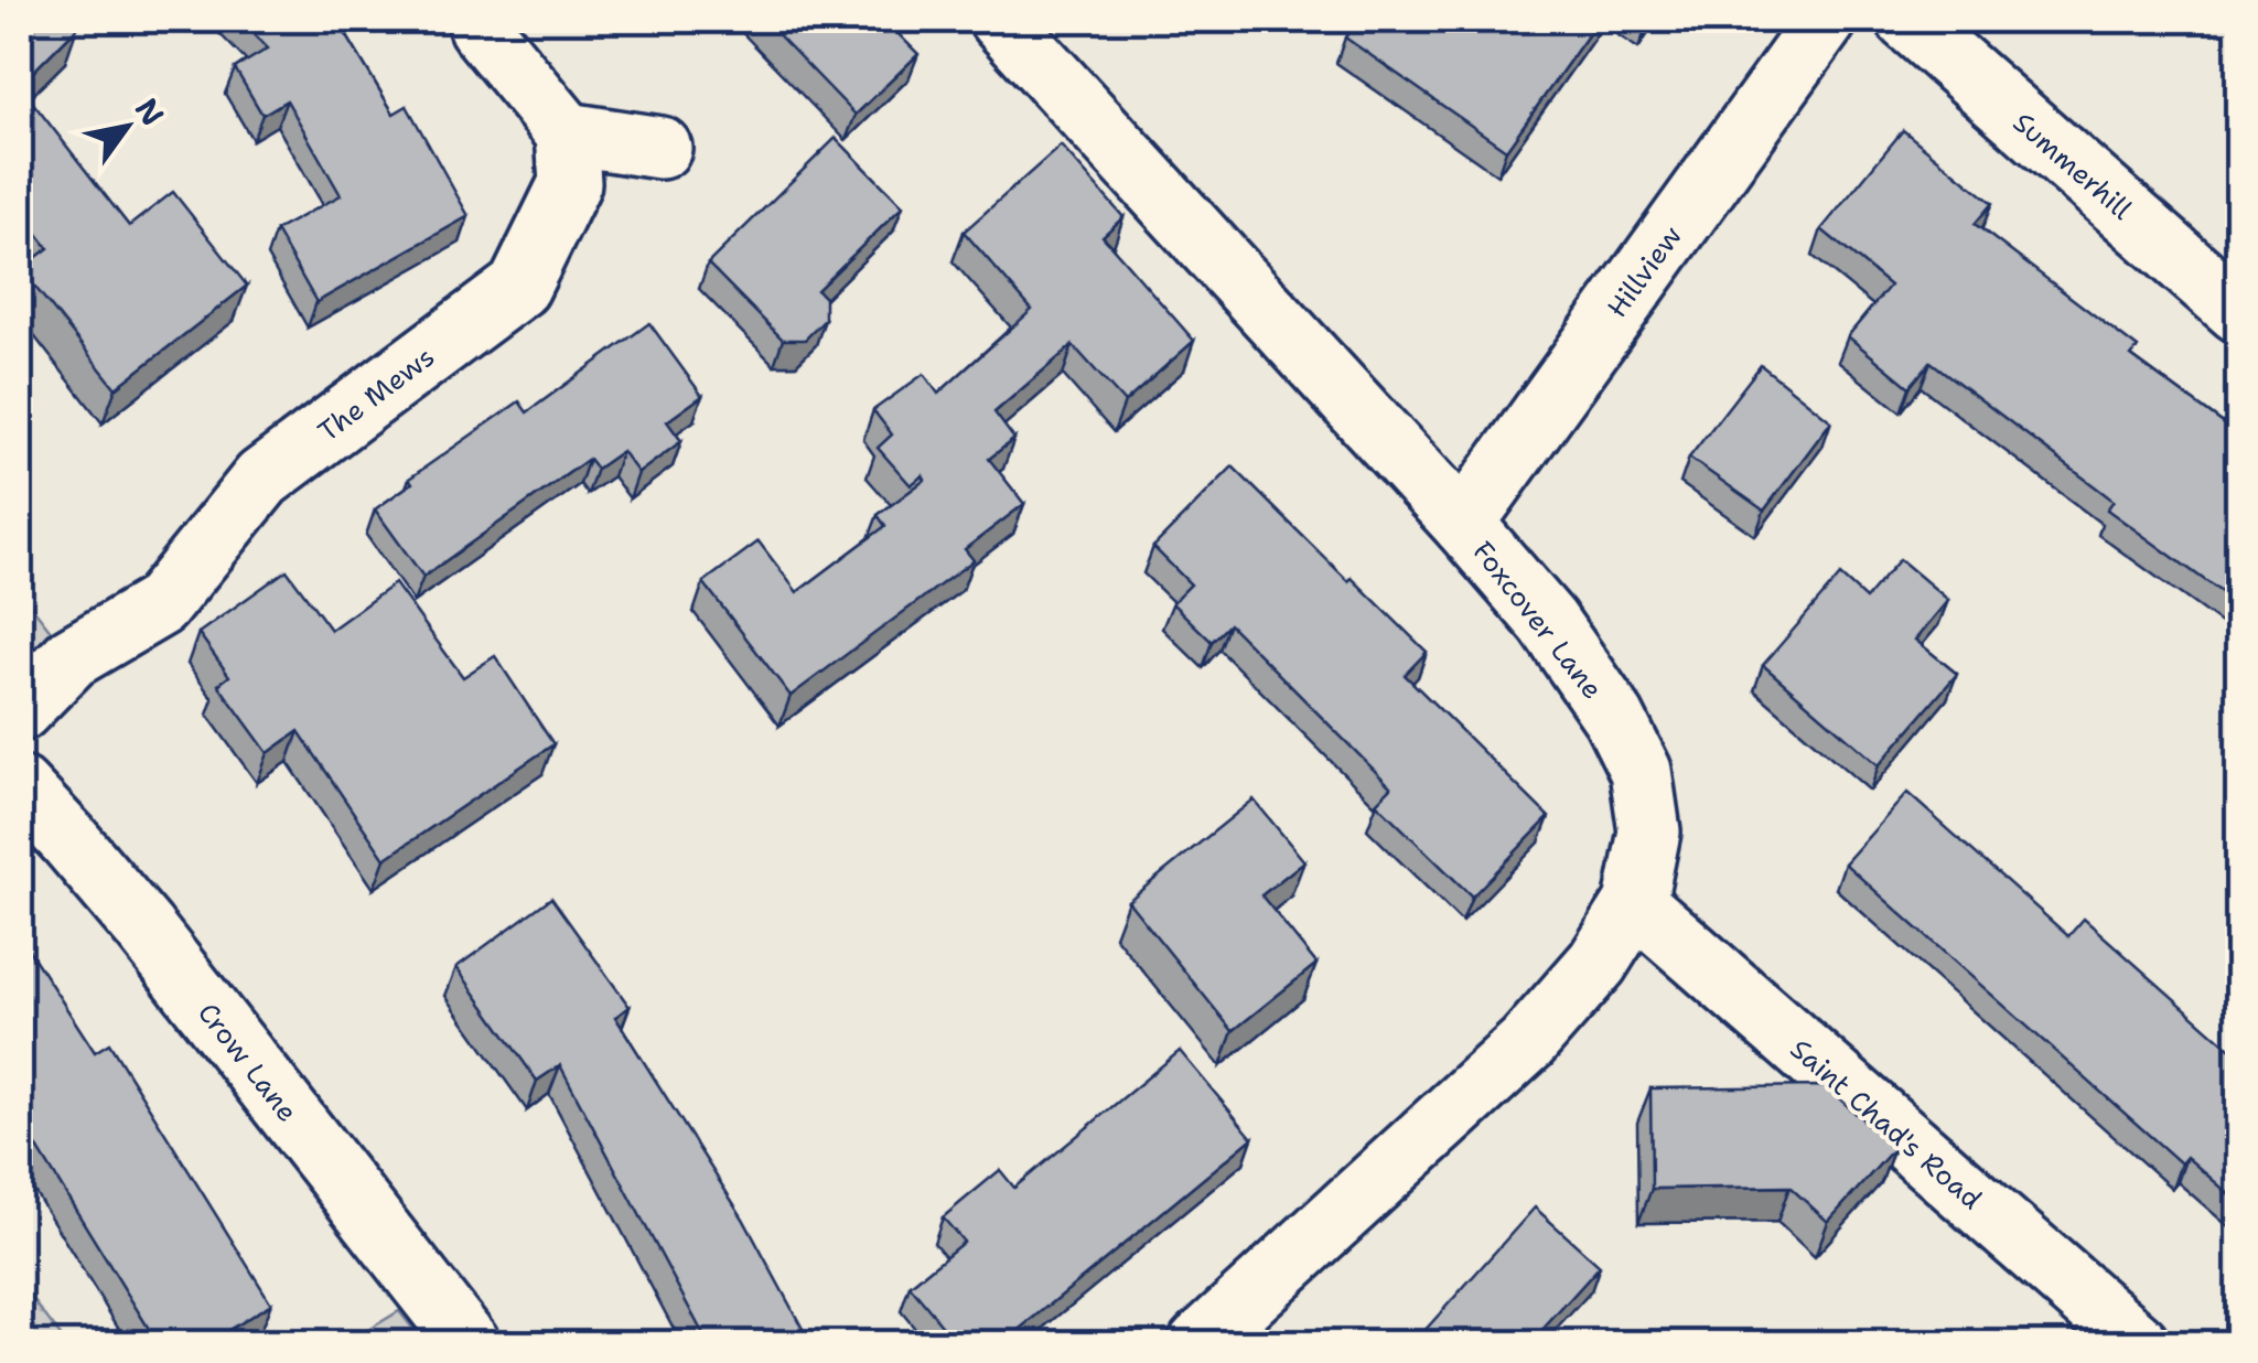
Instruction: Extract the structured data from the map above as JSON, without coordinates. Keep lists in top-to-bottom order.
{
  "streets": {
    "street": [
      "Summerhill",
      "Hillview",
      "The Mews",
      "Foxcover Lane",
      "Crow Lane",
      "Saint Chad's Road"
    ]
  },
  "crossings": [
    ["Hillview", "Foxcover Lane"],
    ["Foxcover Lane", "Saint Chad's Road"]
  ],
  "north": "top right"
}
